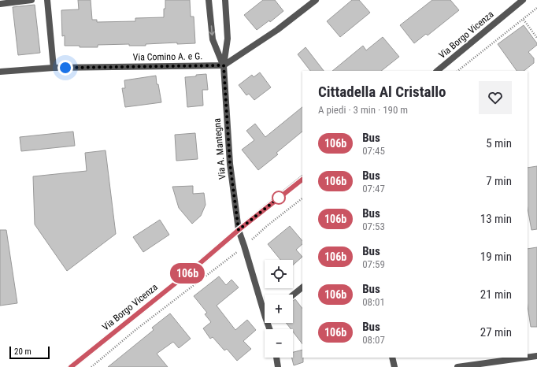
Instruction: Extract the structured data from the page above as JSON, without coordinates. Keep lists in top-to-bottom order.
{
  "streets": {
    "street": ["Via Borgo Vicenza", "Via Comino A. e G.", "Via A. Mantegna"]
  },
  "crossings": [
    ["Via Borgo Vicenza", "Via A. Mantegna"],
    ["Via Comino A. e G.", "Via A. Mantegna"]
  ],
  "lines": ["bus line 106b"],
  "scale_bar": "20 m",
  "page": {
    "on_map": "106b",
    "heading": ["Cittadella Al Cristallo", "A piedi · 3 min · 190 m"],
    "list": [
      {
        "mark": "106b",
        "name": "Bus",
        "note": "07:45",
        "value": "5 min"
      },
      {
        "mark": "106b",
        "name": "Bus",
        "note": "07:47",
        "value": "7 min"
      },
      {
        "mark": "106b",
        "name": "Bus",
        "note": "07:53",
        "value": "13 min"
      },
      {
        "mark": "106b",
        "name": "Bus",
        "note": "07:59",
        "value": "19 min"
      },
      {
        "mark": "106b",
        "name": "Bus",
        "note": "08:01",
        "value": "21 min"
      },
      {
        "mark": "106b",
        "name": "Bus",
        "note": "08:07",
        "value": "27 min"
      }
    ],
    "map_buttons": ["+", "−"],
    "scale": "20 m"
  }
}
